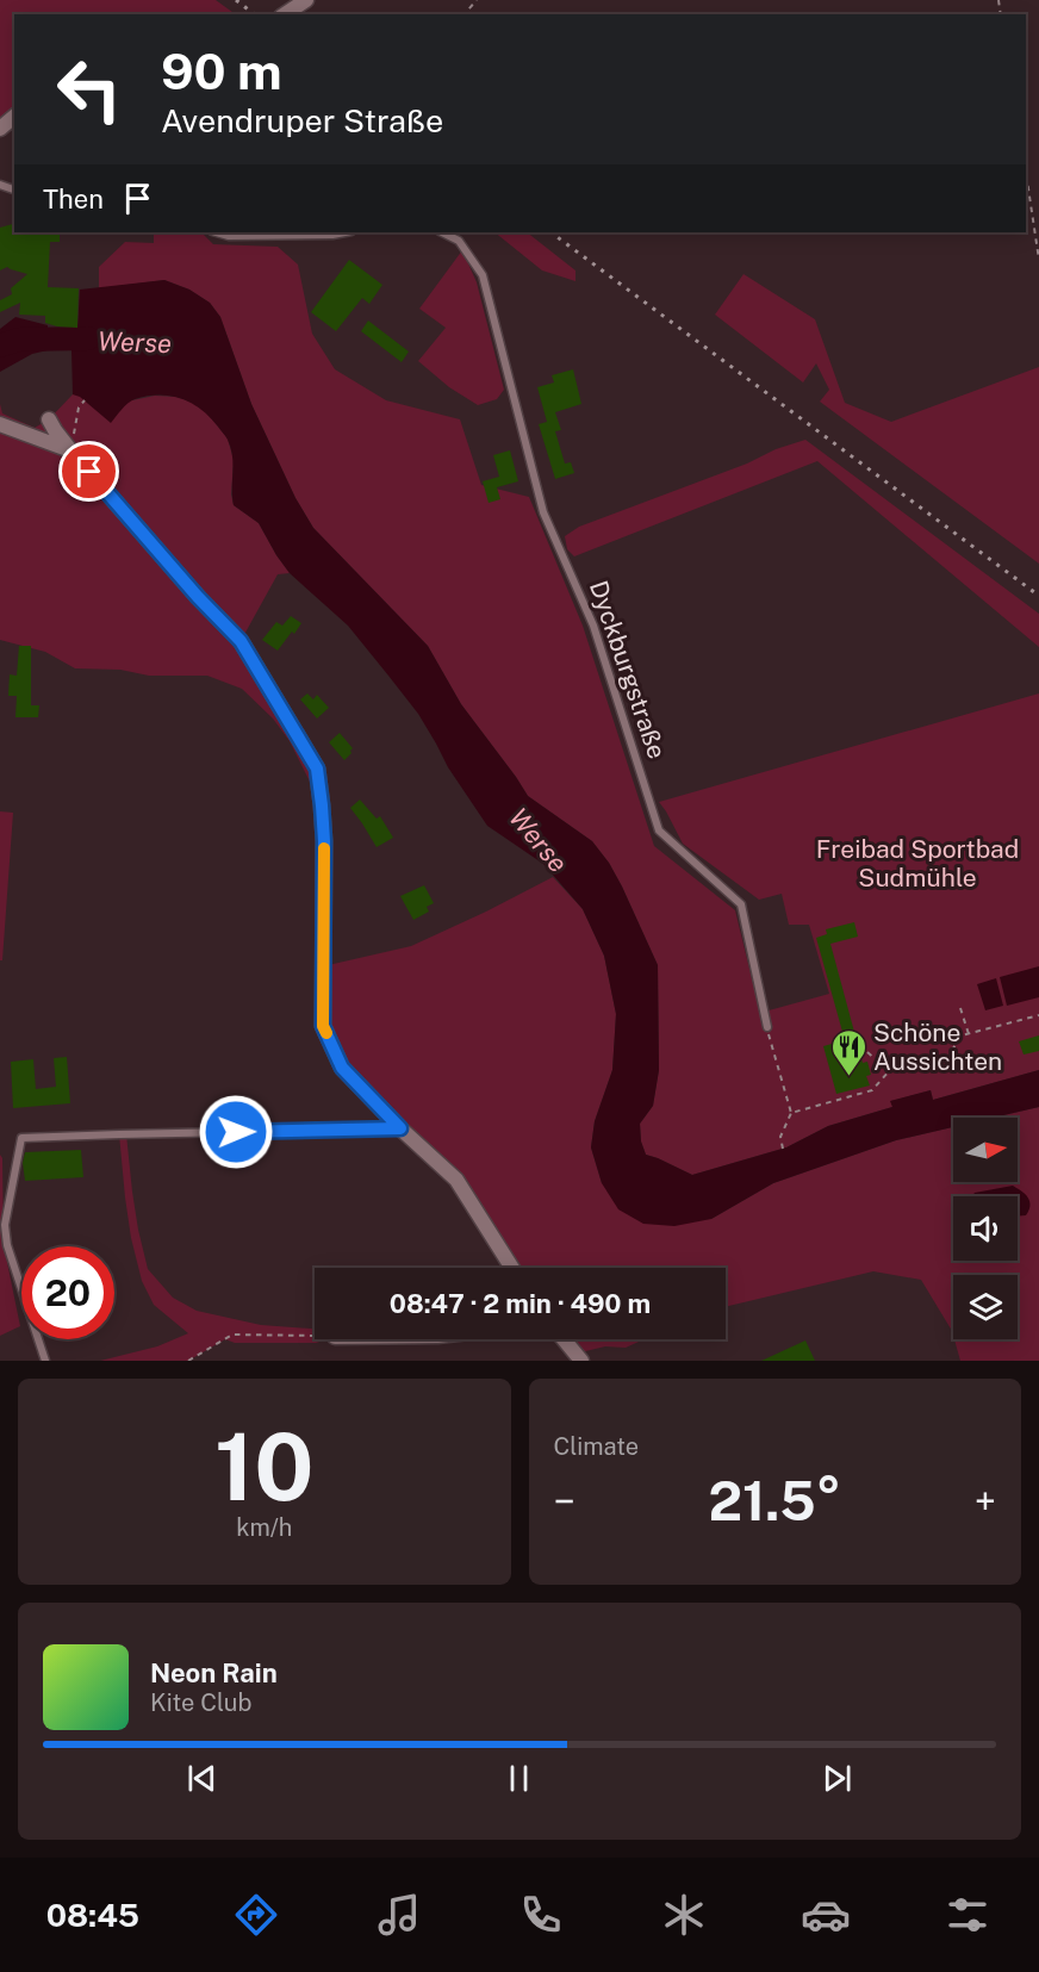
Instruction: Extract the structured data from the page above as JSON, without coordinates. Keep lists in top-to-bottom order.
{
  "streets": {
    "lane": ["Dyckburgstraße"]
  },
  "water": ["Werse"],
  "parks": ["Freibad Sportbad Sudmühle"],
  "places": {
    "restaurant": ["Schöne Aussichten"]
  },
  "north": "right",
  "page": {
    "turn": ["90 m", "Avendruper Straße"],
    "then": "Then",
    "limit": "20",
    "trip": "08:47 · 2 min · 490 m",
    "tile": [
      ["10", "km/h"],
      "Climate"
    ],
    "heat": ["−", "21.5°", "+"],
    "song": ["Neon Rain", "Kite Club"],
    "tabs": "08:45"
  }
}
